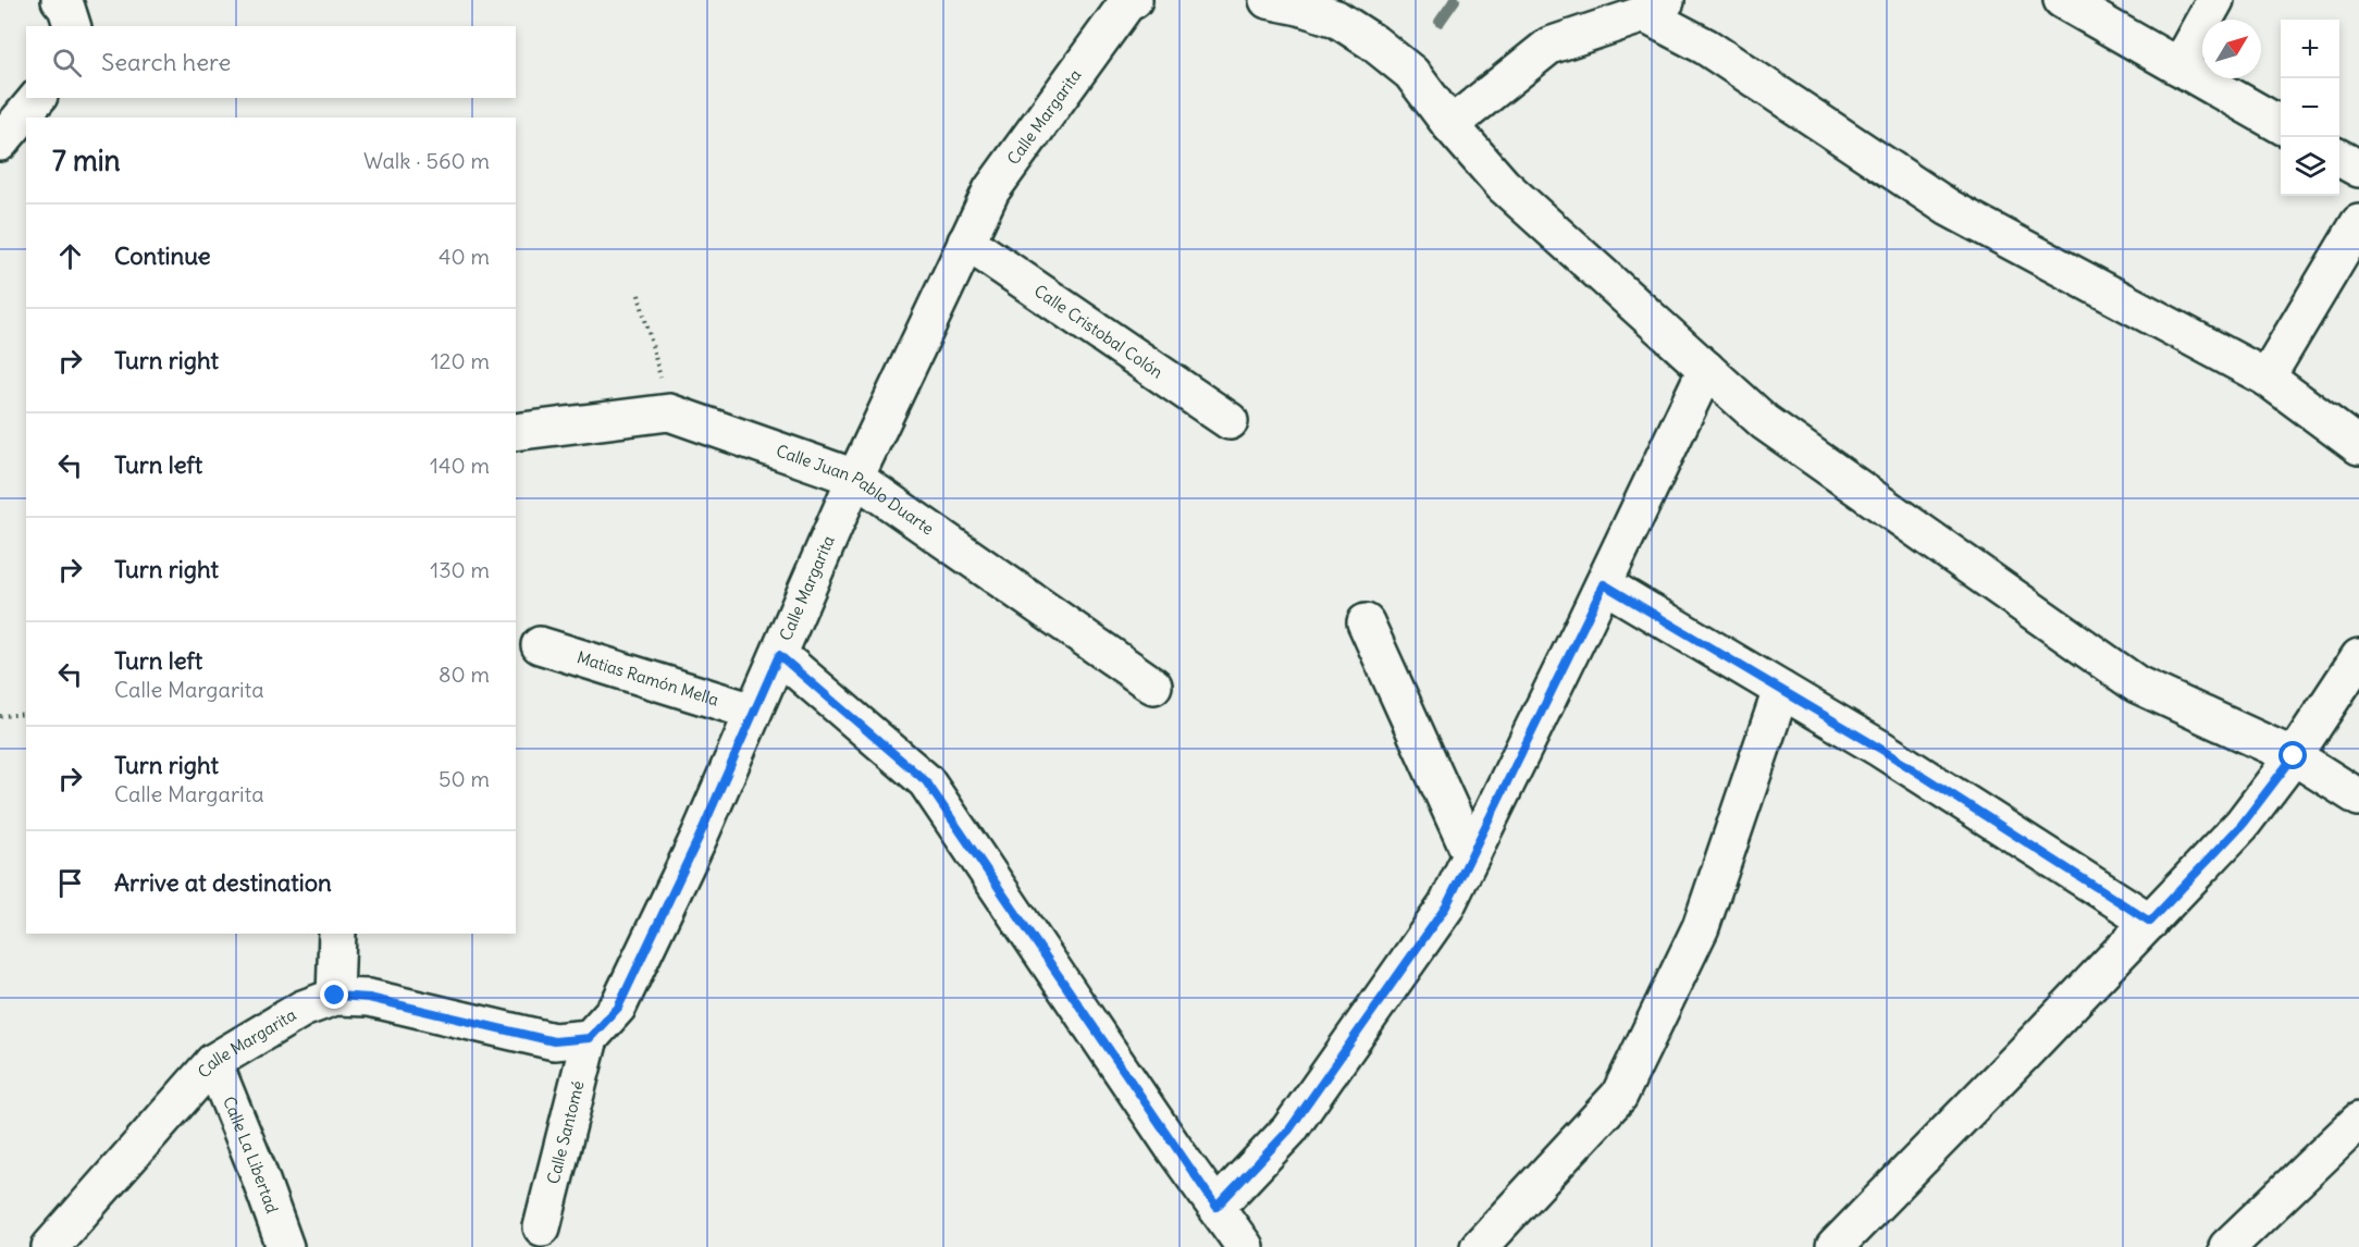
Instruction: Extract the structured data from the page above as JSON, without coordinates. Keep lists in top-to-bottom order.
{
  "streets": {
    "street": [
      "Calle Margarita",
      "Calle Cristobal Colón",
      "Calle Juan Pablo Duarte",
      "Matias Ramón Mella",
      "Calle Santomé",
      "Calle La Libertad"
    ]
  },
  "crossings": [
    ["Calle Margarita", "Calle Cristobal Colón"],
    ["Calle Margarita", "Calle Juan Pablo Duarte"],
    ["Calle Margarita", "Matias Ramón Mella"],
    ["Calle Margarita", "Calle Santomé"],
    ["Calle Margarita", "Calle La Libertad"]
  ],
  "north": "top right",
  "page": {
    "map_buttons": ["+", "−"],
    "search": "Search here",
    "heading": ["7 min", "Walk · 560 m"],
    "list": [
      ["Continue", "40 m"],
      ["Turn right", "120 m"],
      ["Turn left", "140 m"],
      ["Turn right", "130 m"],
      ["Turn left", "Calle Margarita", "80 m"],
      ["Turn right", "Calle Margarita", "50 m"],
      "Arrive at destination"
    ]
  }
}
